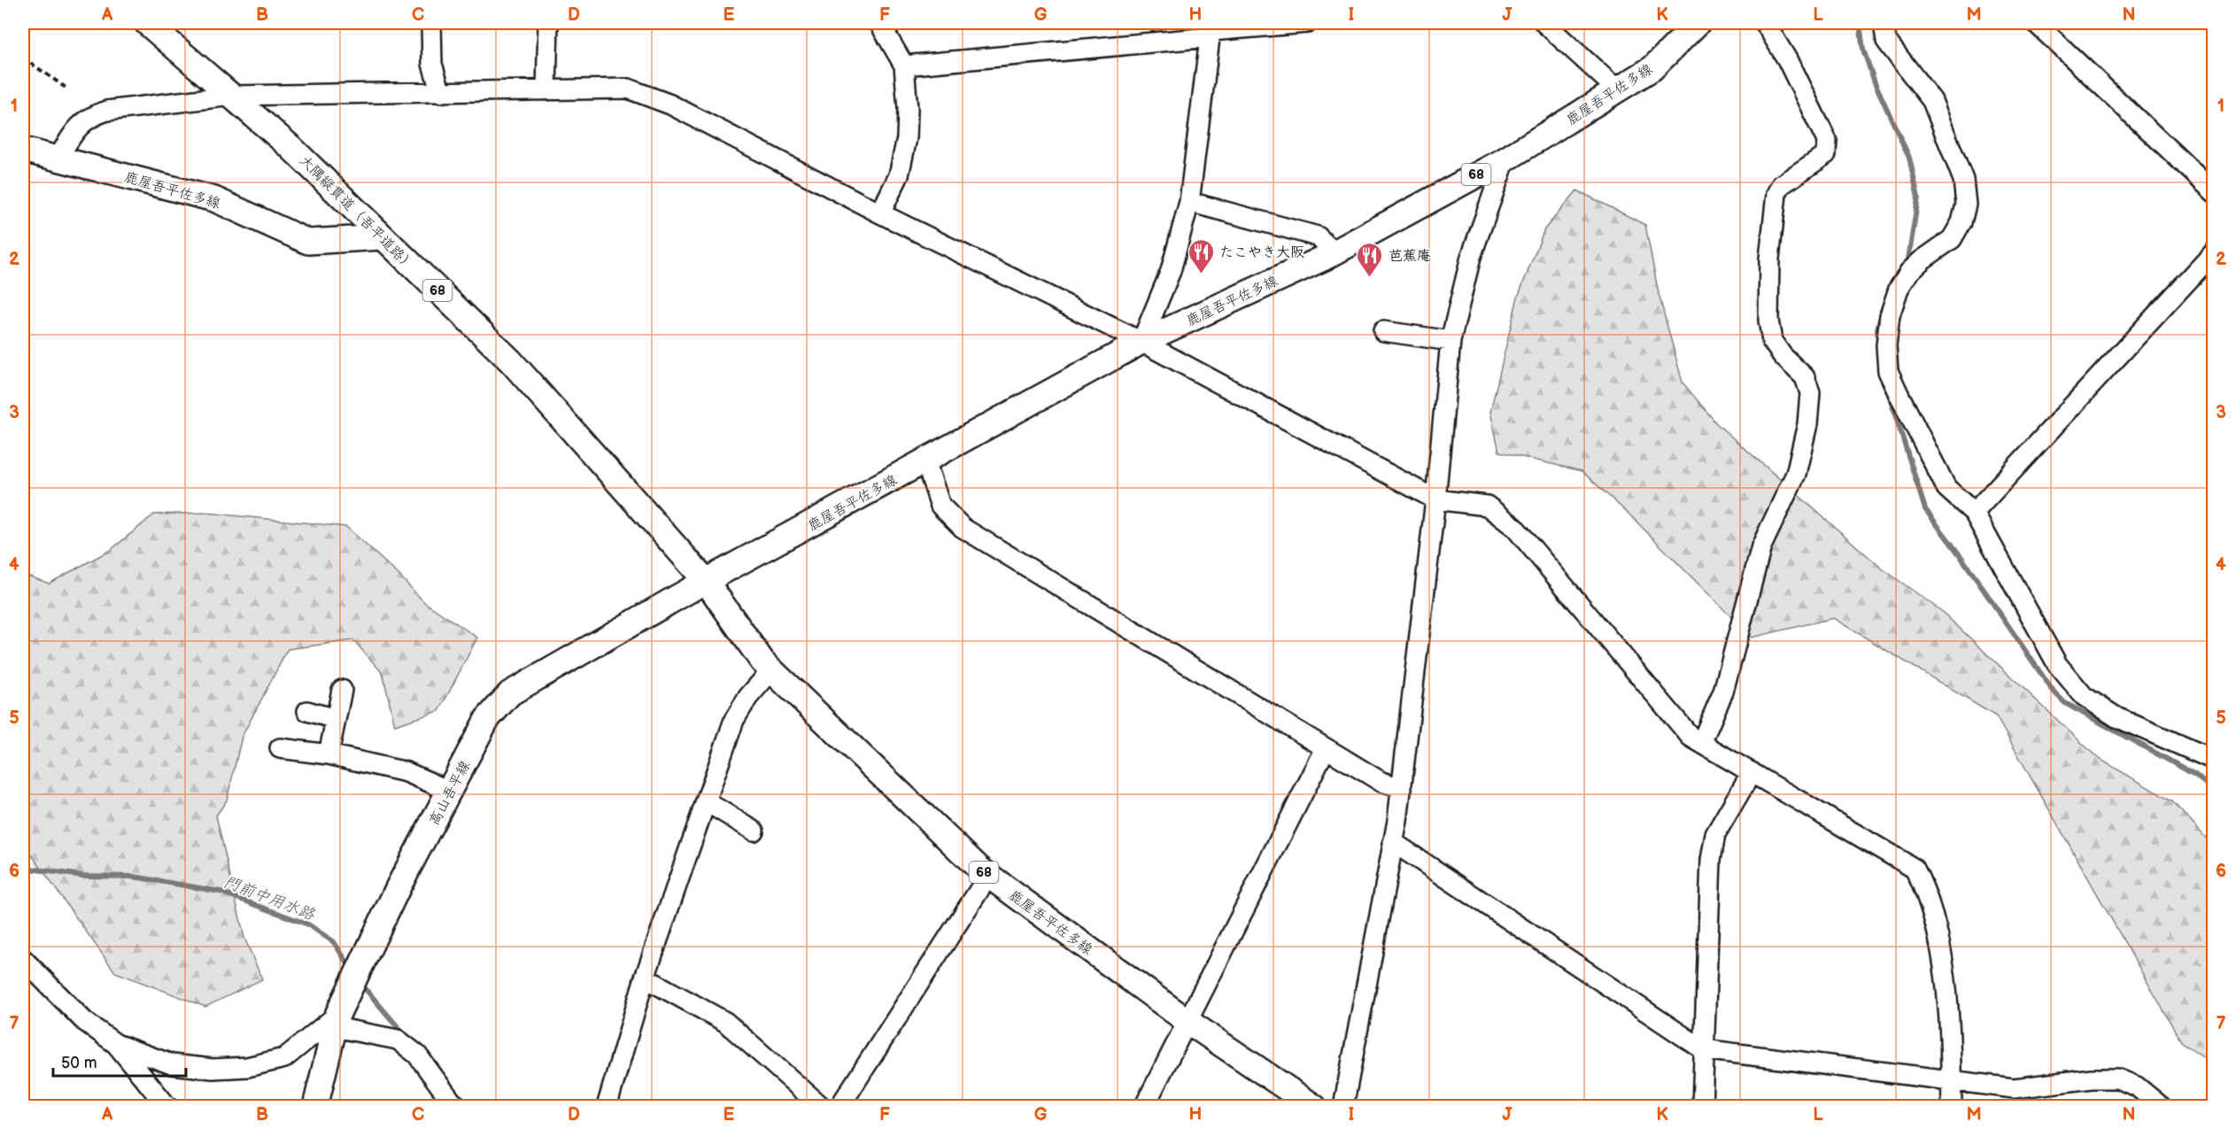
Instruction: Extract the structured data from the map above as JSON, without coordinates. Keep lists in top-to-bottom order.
{
  "streets": {
    "main road": [
      "鹿屋吾平佐多線",
      "68",
      "大隅縦貫道（吾平道路）",
      "高山吾平線"
    ]
  },
  "crossings": [
    ["鹿屋吾平佐多線", "大隅縦貫道（吾平道路）"],
    ["鹿屋吾平佐多線", "高山吾平線"],
    ["大隅縦貫道（吾平道路）", "高山吾平線"]
  ],
  "water": ["門前中用水路"],
  "places": {
    "restaurant": ["たこやき大阪", "芭蕉庵"]
  },
  "scale_bar": "50 m",
  "grid": {
    "columns": [
      "A",
      "B",
      "C",
      "D",
      "E",
      "F",
      "G",
      "H",
      "I",
      "J",
      "K",
      "L",
      "M",
      "N"
    ],
    "rows": [
      "1",
      "2",
      "3",
      "4",
      "5",
      "6",
      "7"
    ]
  }
}
